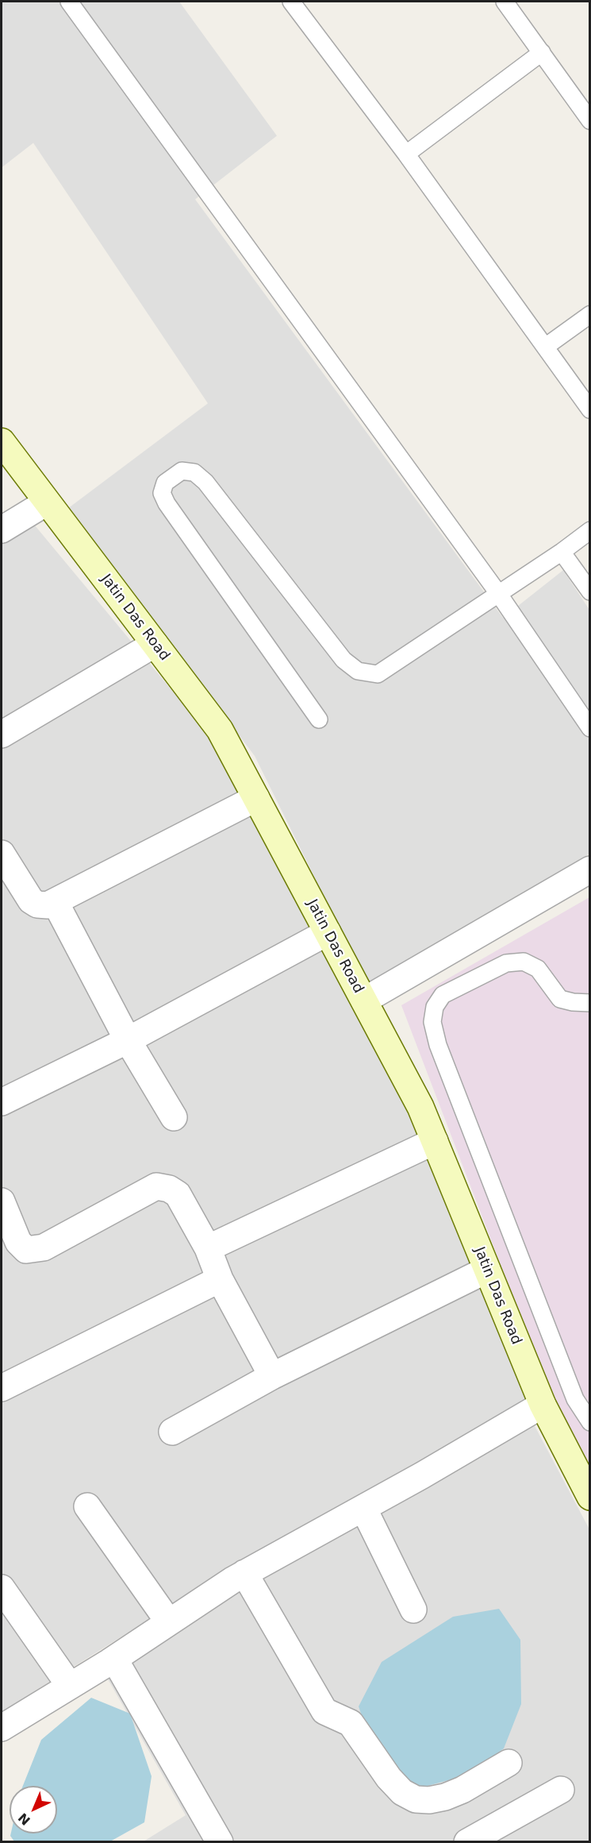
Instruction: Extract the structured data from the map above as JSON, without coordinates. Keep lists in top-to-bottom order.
{
  "streets": {
    "street": ["Jatin Das Road"]
  },
  "north": "bottom left"
}
